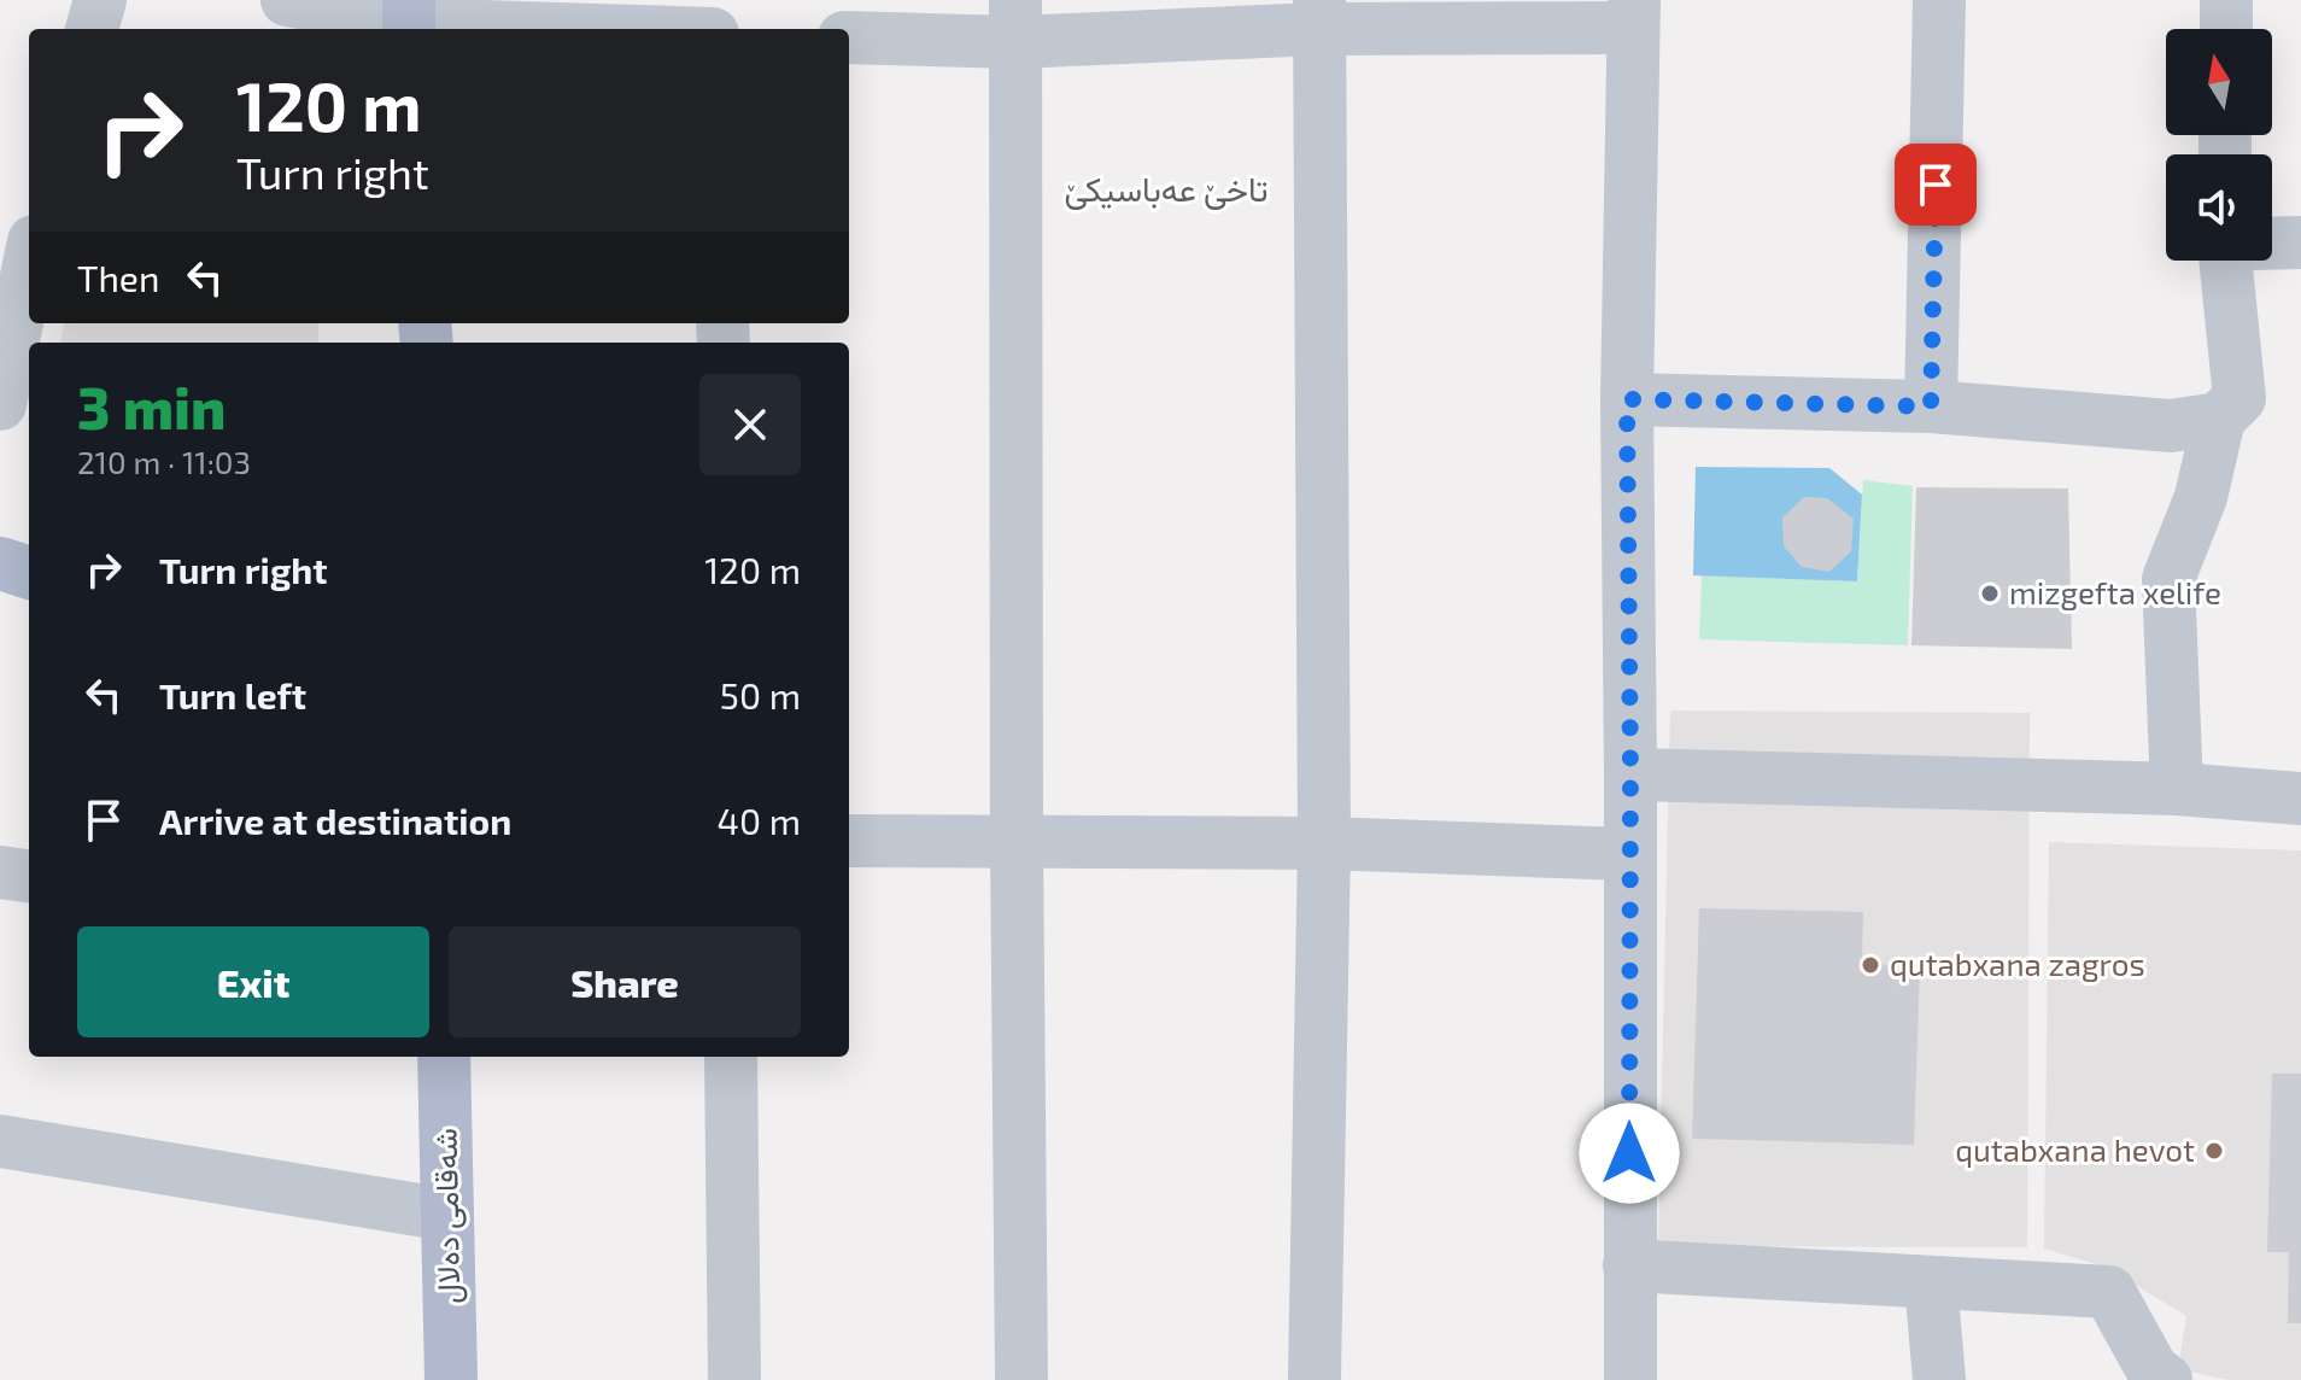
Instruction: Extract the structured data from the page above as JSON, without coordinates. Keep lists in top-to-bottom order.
{
  "streets": {
    "main road": ["شەقامی دەلال"]
  },
  "districts": ["تاخێ عه‌باسيكێ"],
  "places": ["mizgefta xelife", "qutabxana zagros", "qutabxana hevot"],
  "north": "top",
  "page": {
    "turn": ["120 m", "Turn right"],
    "then": "Then",
    "heading": ["3 min", "210 m · 11:03"],
    "list": [
      {
        "name": "Turn right",
        "value": "120 m"
      },
      {
        "name": "Turn left",
        "value": "50 m"
      },
      {
        "name": "Arrive at destination",
        "value": "40 m"
      }
    ],
    "buttons": ["Exit", "Share"]
  }
}
